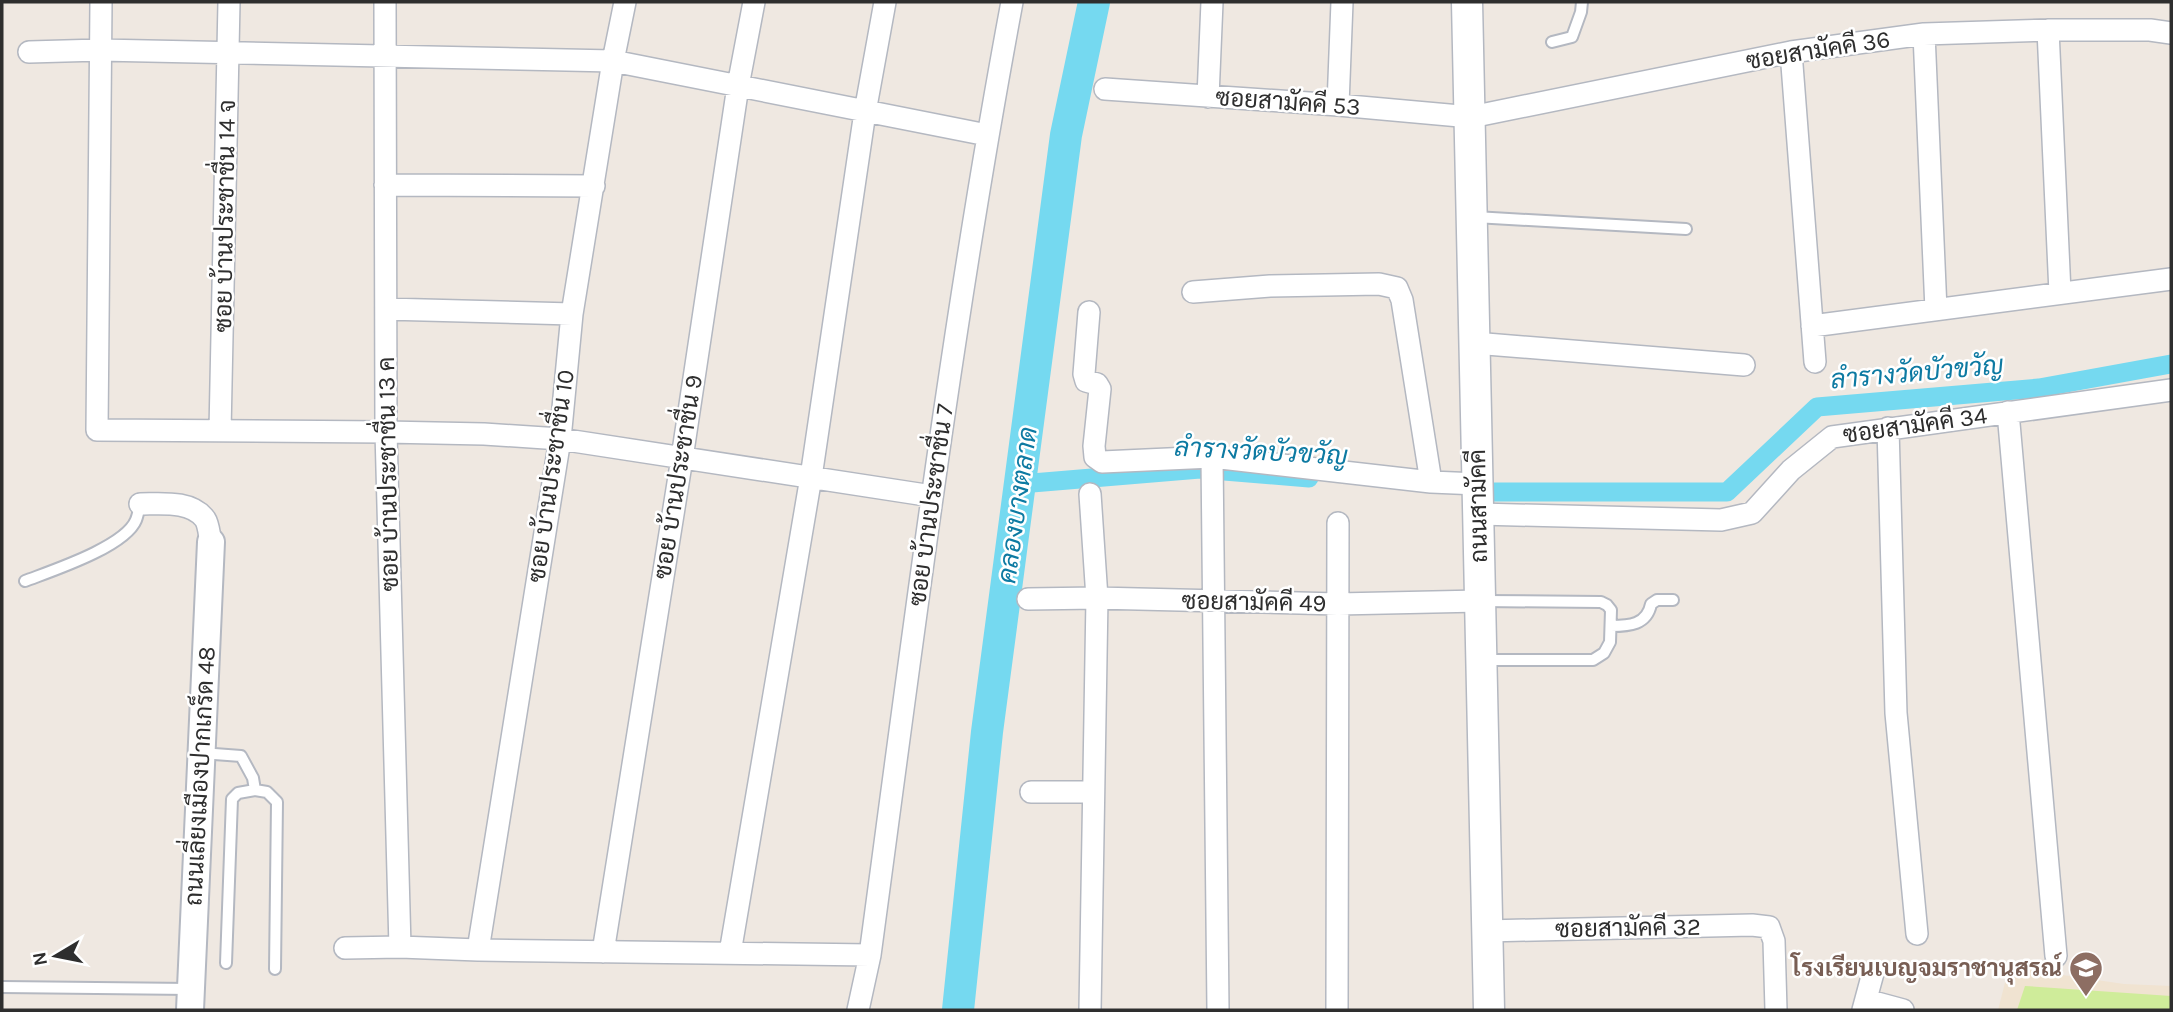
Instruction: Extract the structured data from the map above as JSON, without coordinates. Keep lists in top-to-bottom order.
{
  "streets": {
    "main road": ["ถนนสามัคคี"],
    "street": [
      "ซอยสามัคคี 36",
      "ซอยสามัคคี 53",
      "ซอย บ้านประชาชื่น 14 จ",
      "ซอยสามัคคี 34",
      "ซอย บ้านประชาชื่น 13 ค",
      "ซอย บ้านประชาชื่น 10",
      "ซอย บ้านประชาชื่น 9",
      "ซอย บ้านประชาชื่น 7",
      "ซอยสามัคคี 49",
      "ถนนเลี่ยงเมืองปากเกร็ด 48",
      "ซอยสามัคคี 32"
    ]
  },
  "crossings": [
    ["ซอยสามัคคี 36", "ซอยสามัคคี 53"],
    ["ซอยสามัคคี 36", "ถนนสามัคคี"],
    ["ซอยสามัคคี 53", "ถนนสามัคคี"],
    ["ซอยสามัคคี 34", "ถนนสามัคคี"],
    ["ถนนสามัคคี", "ซอยสามัคคี 49"],
    ["ถนนสามัคคี", "ซอยสามัคคี 32"]
  ],
  "water": ["ลำรางวัดบัวขวัญ", "คลองบางตลาด"],
  "places": {
    "school or university": ["โรงเรียนเบญจมราชานุสรณ์"]
  },
  "north": "left"
}
